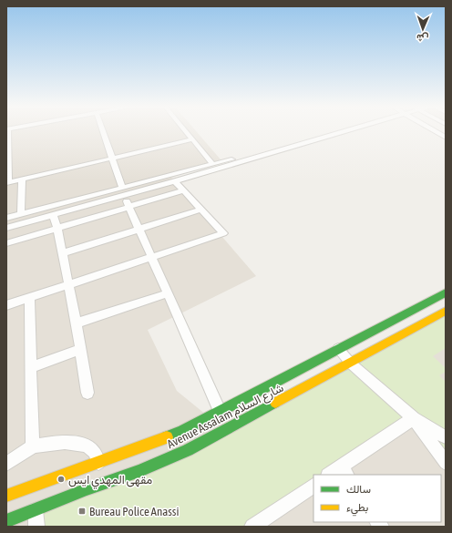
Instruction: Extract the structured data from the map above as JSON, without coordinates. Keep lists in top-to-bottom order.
{
  "streets": {
    "street": ["Avenue Assalam شارع السلام"]
  },
  "places": {
    "other": ["مقهى المهدي ايس"],
    "transit": ["Bureau Police Anassi"]
  },
  "legend": ["سالك", "بطيء"],
  "north": "bottom"
}
